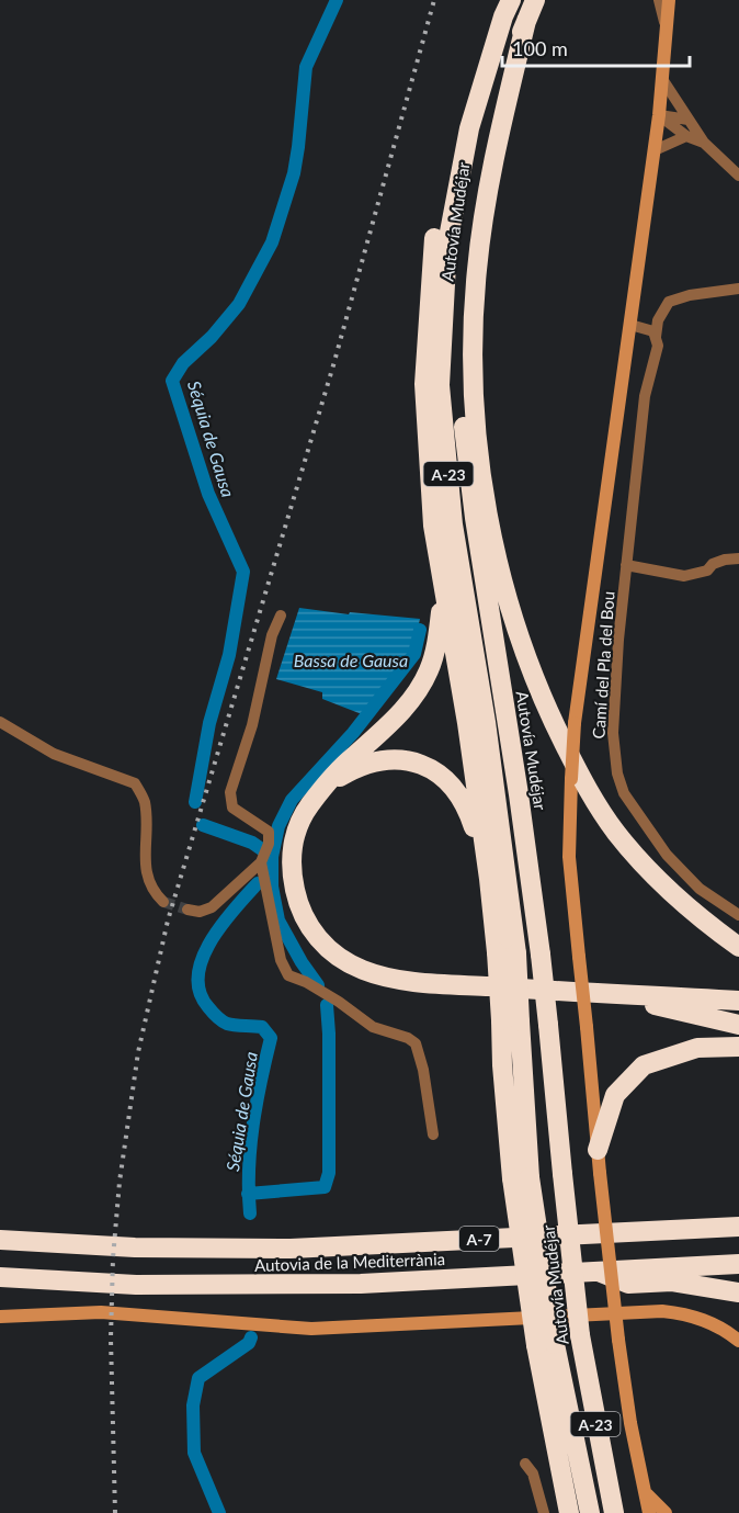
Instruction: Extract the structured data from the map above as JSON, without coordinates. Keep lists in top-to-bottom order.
{
  "streets": {
    "highway": [
      "Autovía Mudéjar",
      "A-23",
      "A-7",
      "Autovia de la Mediterrània"
    ],
    "street": ["Camí del Pla del Bou"]
  },
  "water": ["Séquia de Gausa", "Bassa de Gausa"],
  "scale_bar": "100 m"
}
